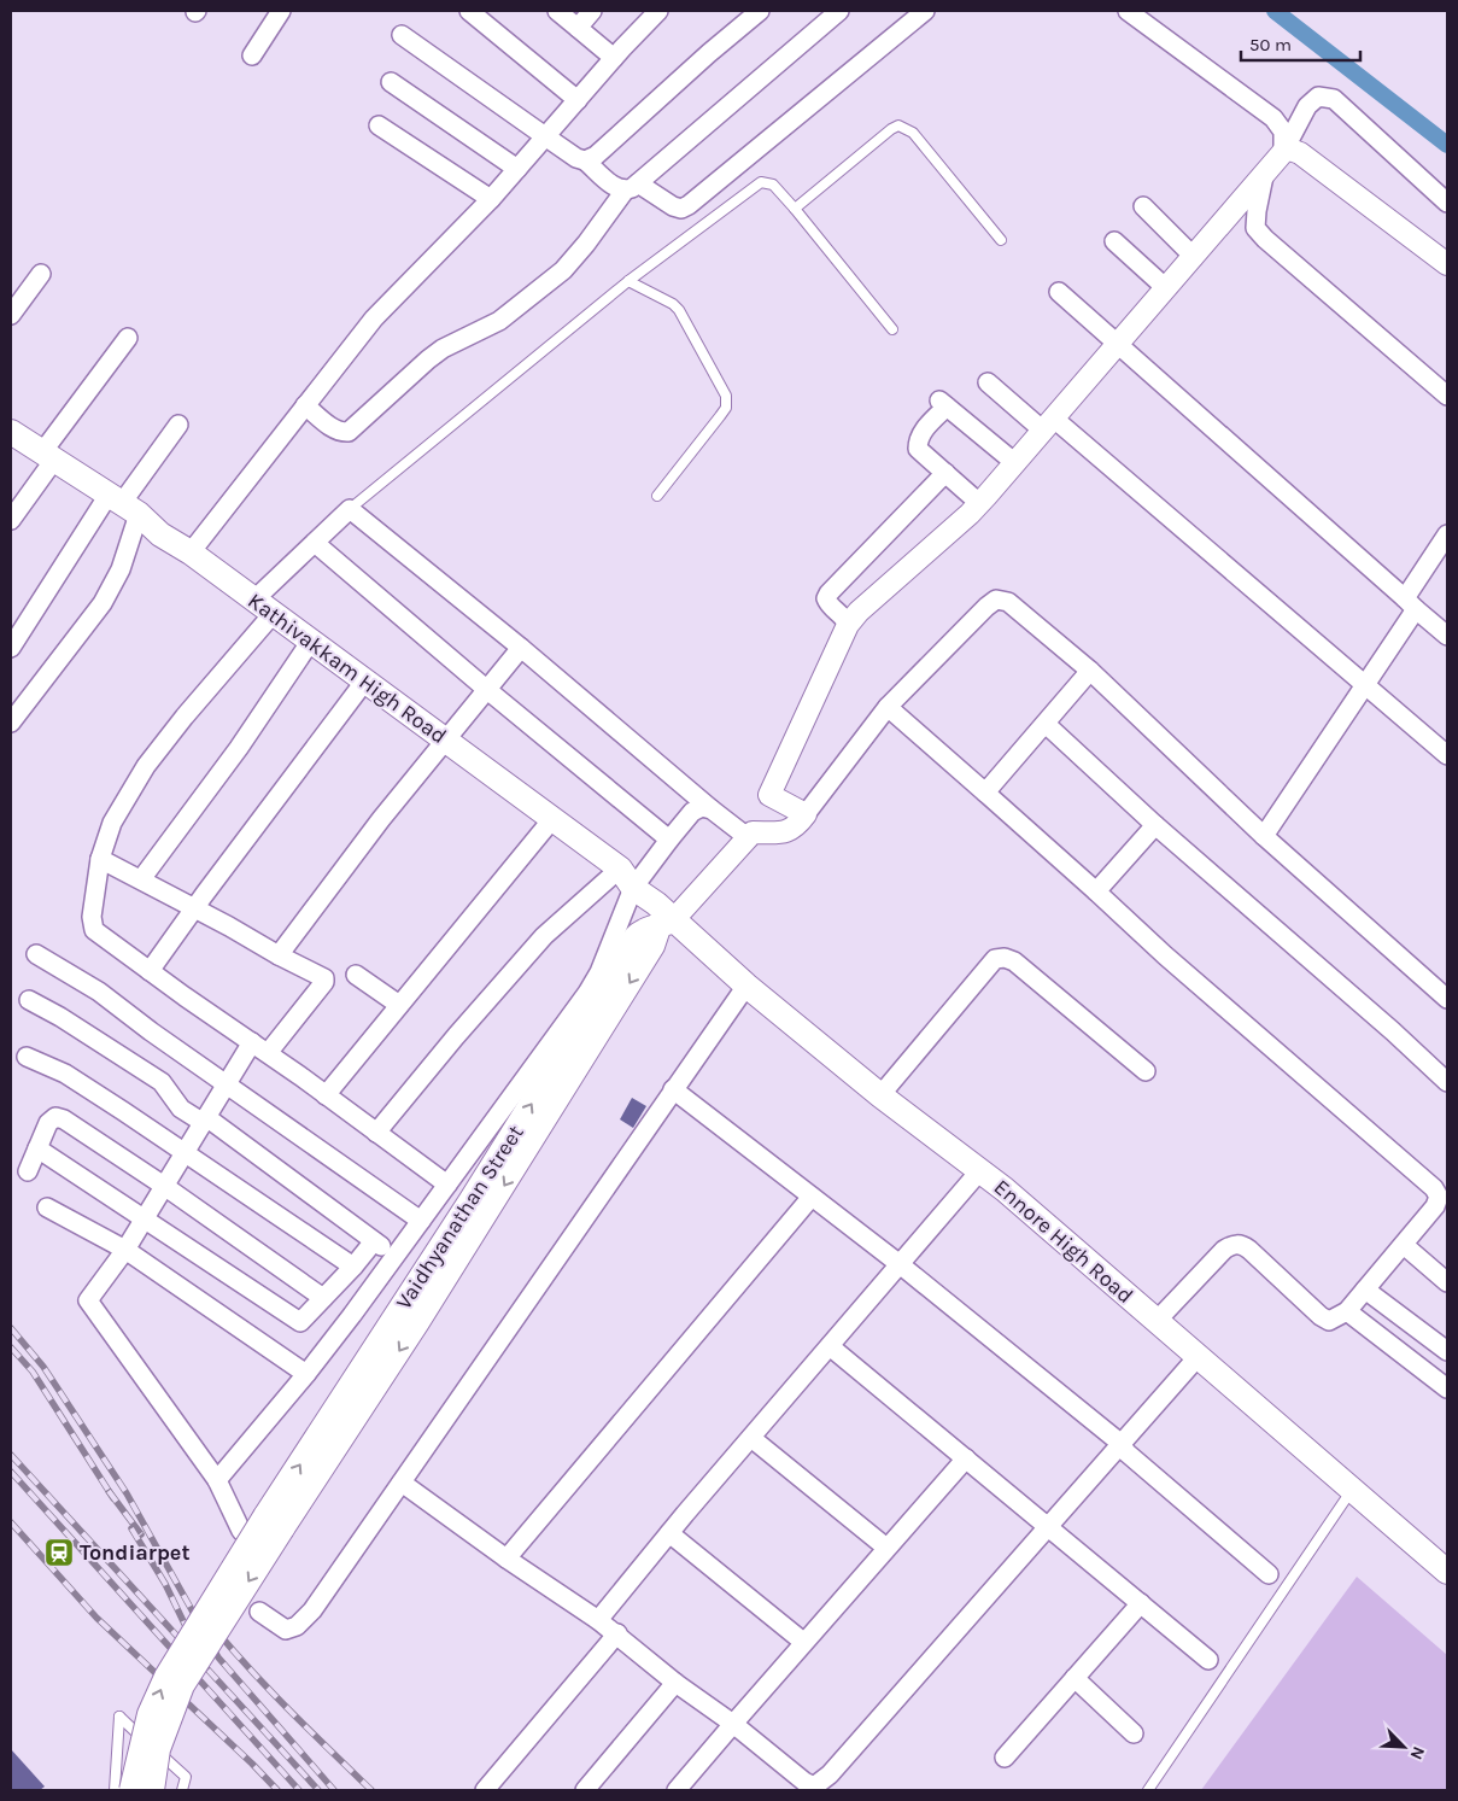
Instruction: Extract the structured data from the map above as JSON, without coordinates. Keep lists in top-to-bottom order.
{
  "streets": {
    "main road": ["Kathivakkam High Road", "Vaidhyanathan Street", "Ennore High Road"]
  },
  "crossings": [
    ["Kathivakkam High Road", "Vaidhyanathan Street"],
    ["Kathivakkam High Road", "Ennore High Road"],
    ["Vaidhyanathan Street", "Ennore High Road"]
  ],
  "places": {
    "station": ["Tondiarpet"]
  },
  "scale_bar": "50 m",
  "north": "bottom right"
}
